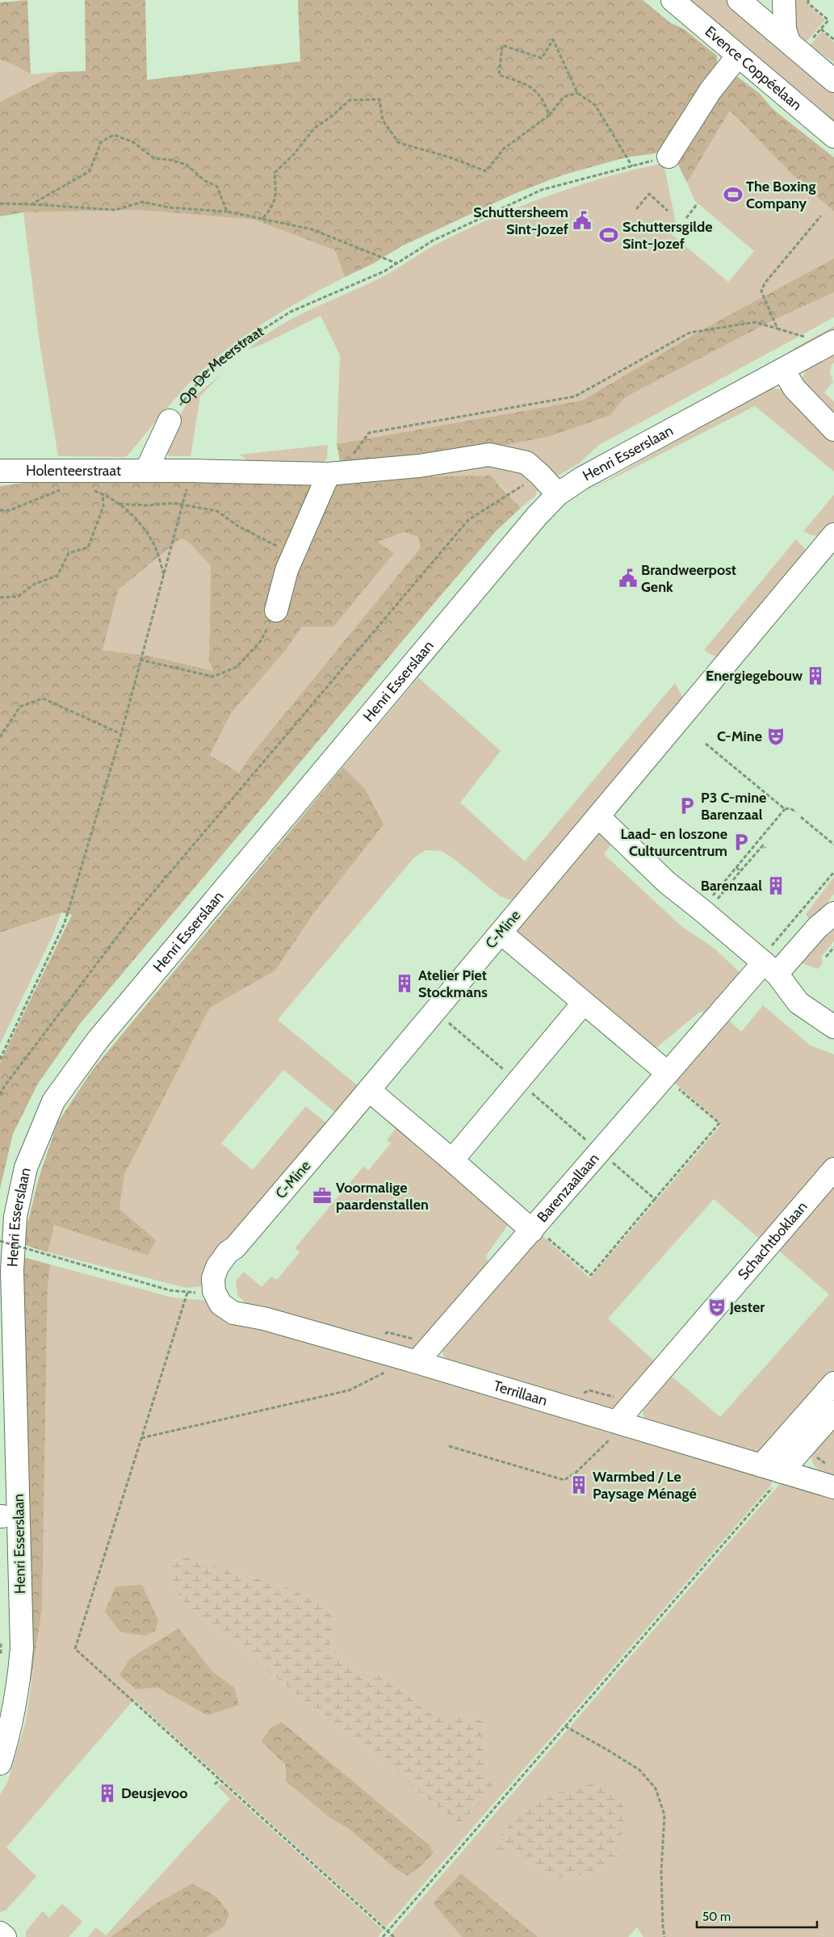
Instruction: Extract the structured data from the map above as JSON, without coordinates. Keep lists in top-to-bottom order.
{
  "streets": {
    "street": [
      "Evence Coppéelaan",
      "Henri Esserslaan",
      "Holenteerstraat",
      "C-Mine",
      "Barenzaallaan",
      "Schachtboklaan",
      "Terrillaan"
    ],
    "path": ["Op De Meerstraat"]
  },
  "crossings": [
    ["C-Mine", "Terrillaan"],
    ["Barenzaallaan", "Terrillaan"],
    ["Schachtboklaan", "Terrillaan"]
  ],
  "places": {
    "sports": ["The Boxing Company", "Schuttersgilde Sint-Jozef"],
    "public building": ["Schuttersheem Sint-Jozef", "Brandweerpost Genk"],
    "building": [
      "Energiegebouw",
      "Barenzaal",
      "Atelier Piet Stockmans",
      "Warmbed / Le Paysage Ménagé",
      "Deusjevoo"
    ],
    "theatre": ["C-Mine", "Jester"],
    "parking": ["P3 C-mine Barenzaal", "Laad- en loszone Cultuurcentrum"],
    "office": ["Voormalige paardenstallen"]
  },
  "scale_bar": "50 m"
}
